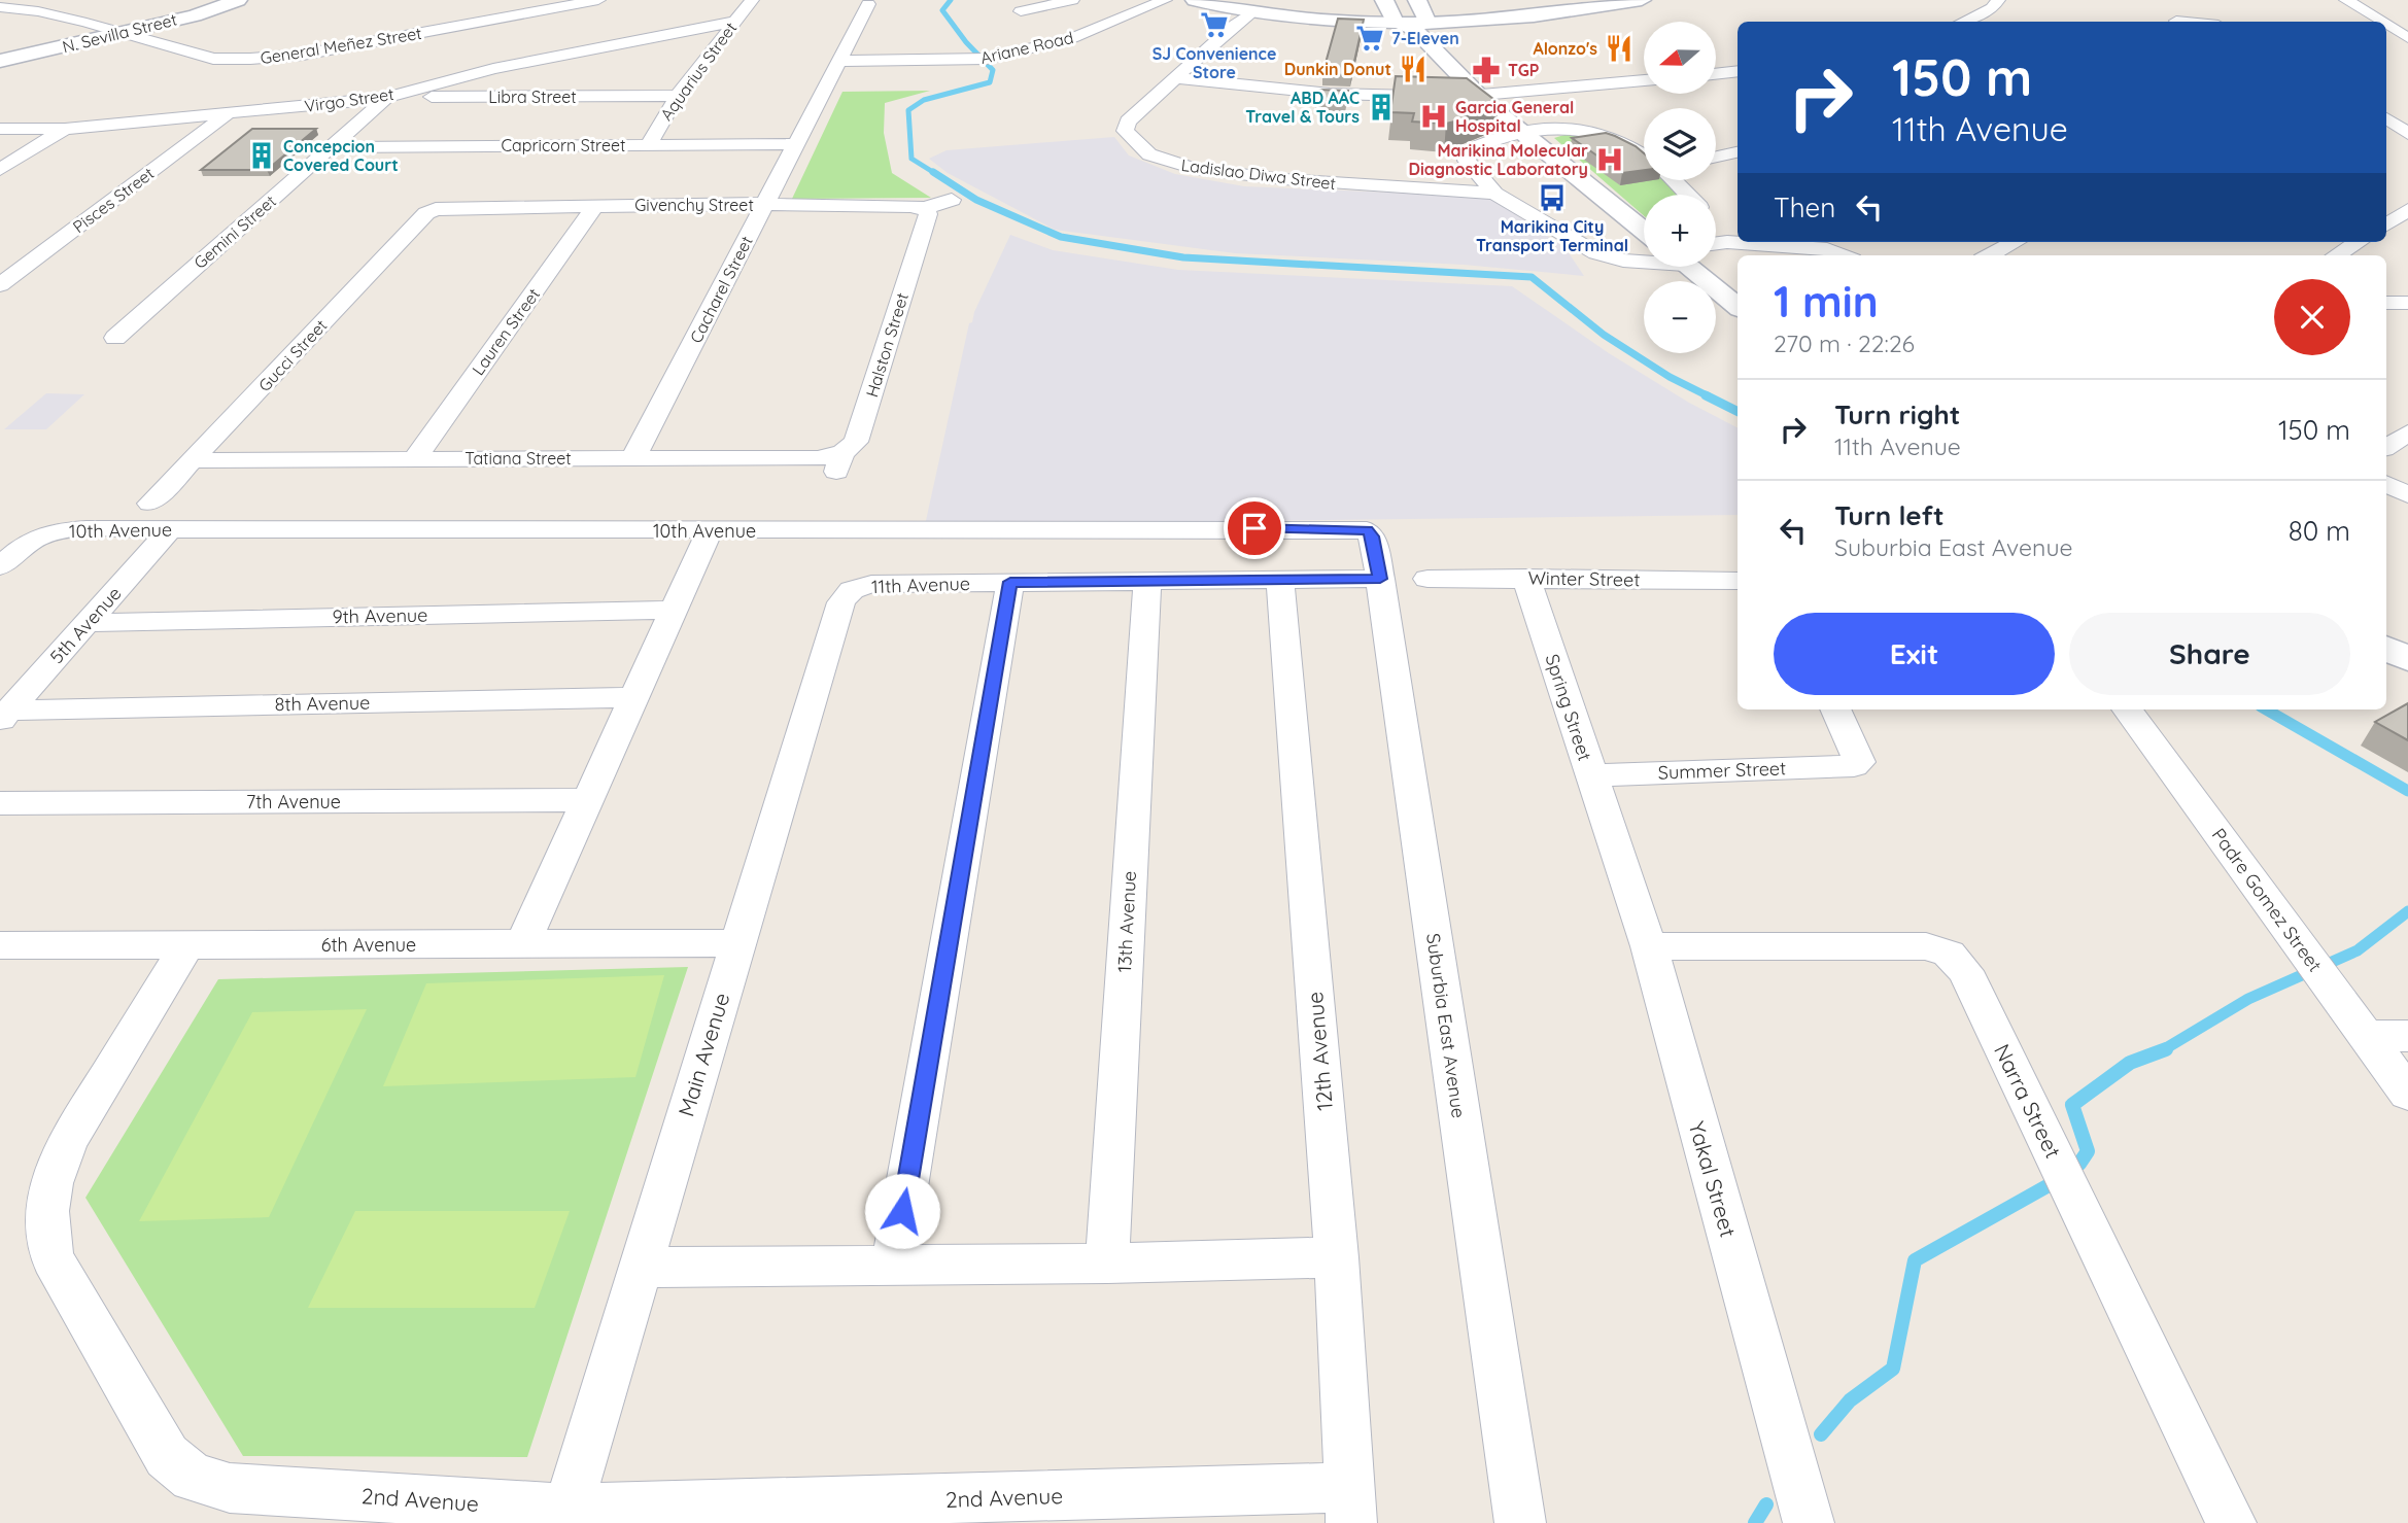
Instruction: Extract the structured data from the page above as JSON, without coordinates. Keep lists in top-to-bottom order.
{
  "streets": {
    "main road": ["N. Sevilla Street"],
    "street": [
      "General Meñez Street",
      "Ariane Road",
      "Aquarius Street",
      "Libra Street",
      "Virgo Street",
      "Capricorn Street",
      "Ladislao Diwa Street",
      "Pisces Street",
      "Givenchy Street",
      "Gemini Street",
      "Cacharel Street",
      "Lauren Street",
      "Halston Street",
      "Gucci Street",
      "Tatiana Street",
      "10th Avenue",
      "Winter Street",
      "11th Avenue",
      "9th Avenue",
      "5th Avenue",
      "8th Avenue",
      "Spring Street",
      "Summer Street",
      "7th Avenue",
      "Padre Gomez Street",
      "13th Avenue",
      "6th Avenue",
      "Suburbia East Avenue",
      "12th Avenue",
      "Main Avenue",
      "Narra Street",
      "Yakal Street",
      "2nd Avenue"
    ]
  },
  "crossings": [
    ["N. Sevilla Street", "General Meñez Street"],
    ["Ariane Road", "Cacharel Street"],
    ["Aquarius Street", "Libra Street"],
    ["Aquarius Street", "Virgo Street"],
    ["Aquarius Street", "Capricorn Street"],
    ["Libra Street", "Virgo Street"],
    ["Libra Street", "Gemini Street"],
    ["Virgo Street", "Pisces Street"],
    ["Virgo Street", "Gemini Street"],
    ["Capricorn Street", "Gemini Street"],
    ["Capricorn Street", "Cacharel Street"],
    ["Givenchy Street", "Cacharel Street"],
    ["Givenchy Street", "Lauren Street"],
    ["Givenchy Street", "Halston Street"],
    ["Givenchy Street", "Gucci Street"],
    ["Cacharel Street", "Tatiana Street"],
    ["Lauren Street", "Tatiana Street"],
    ["Halston Street", "Tatiana Street"],
    ["Gucci Street", "Tatiana Street"],
    ["10th Avenue", "5th Avenue"],
    ["10th Avenue", "Suburbia East Avenue"],
    ["Winter Street", "Spring Street"],
    ["11th Avenue", "13th Avenue"],
    ["11th Avenue", "Suburbia East Avenue"],
    ["11th Avenue", "12th Avenue"],
    ["11th Avenue", "Main Avenue"],
    ["9th Avenue", "5th Avenue"],
    ["5th Avenue", "8th Avenue"],
    ["Spring Street", "Summer Street"],
    ["Spring Street", "Yakal Street"],
    ["6th Avenue", "Main Avenue"],
    ["6th Avenue", "2nd Avenue"],
    ["12th Avenue", "2nd Avenue"],
    ["Main Avenue", "2nd Avenue"],
    ["Narra Street", "Yakal Street"]
  ],
  "places": {
    "supermarket": ["SJ Convenience Store", "7-Eleven"],
    "restaurant": ["Alonzo's", "Dunkin Donut"],
    "pharmacy": ["TGP"],
    "building": ["ABD AAC Travel & Tours", "Concepcion Covered Court"],
    "hospital": ["Garcia General Hospital", "Marikina Molecular Diagnostic Laboratory"],
    "bus stop": ["Marikina City Transport Terminal"]
  },
  "north": "left",
  "page": {
    "map_buttons": ["+", "−"],
    "turn": ["150 m", "11th Avenue"],
    "then": "Then",
    "heading": ["1 min", "270 m · 22:26"],
    "list": [
      {
        "name": "Turn right",
        "note": "11th Avenue",
        "value": "150 m"
      },
      {
        "name": "Turn left",
        "note": "Suburbia East Avenue",
        "value": "80 m"
      }
    ],
    "buttons": ["Exit", "Share"]
  }
}
